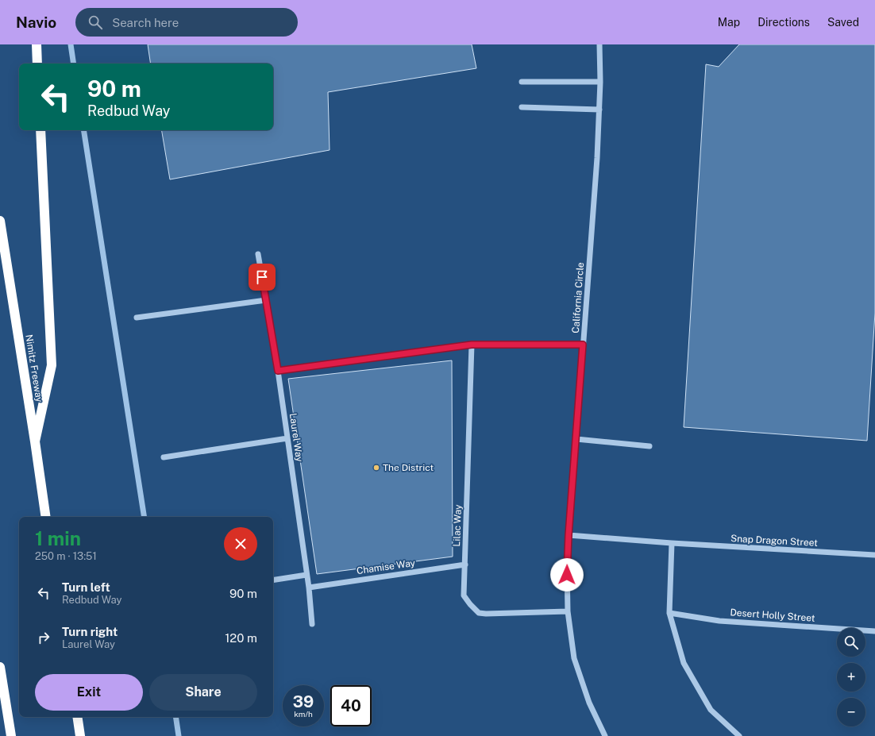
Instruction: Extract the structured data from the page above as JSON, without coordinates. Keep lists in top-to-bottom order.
{
  "streets": {
    "highway": ["Nimitz Freeway"],
    "street": [
      "California Circle",
      "Laurel Way",
      "Lilac Way",
      "Snap Dragon Street",
      "Chamise Way",
      "Desert Holly Street"
    ]
  },
  "crossings": [
    ["California Circle", "Lilac Way"],
    ["California Circle", "Snap Dragon Street"],
    ["Laurel Way", "Chamise Way"],
    ["Lilac Way", "Chamise Way"]
  ],
  "places": ["The District"],
  "page": {
    "header": "Navio",
    "search": "Search here",
    "nav": ["Map", "Directions", "Saved"],
    "turn": ["90 m", "Redbud Way"],
    "heading": ["1 min", "250 m · 13:51"],
    "list": [
      {
        "name": "Turn left",
        "note": "Redbud Way",
        "value": "90 m"
      },
      {
        "name": "Turn right",
        "note": "Laurel Way",
        "value": "120 m"
      }
    ],
    "map_buttons": ["+", "−"],
    "buttons": ["Exit", "Share"],
    "speed": "39 km/h",
    "limit": "40"
  }
}
